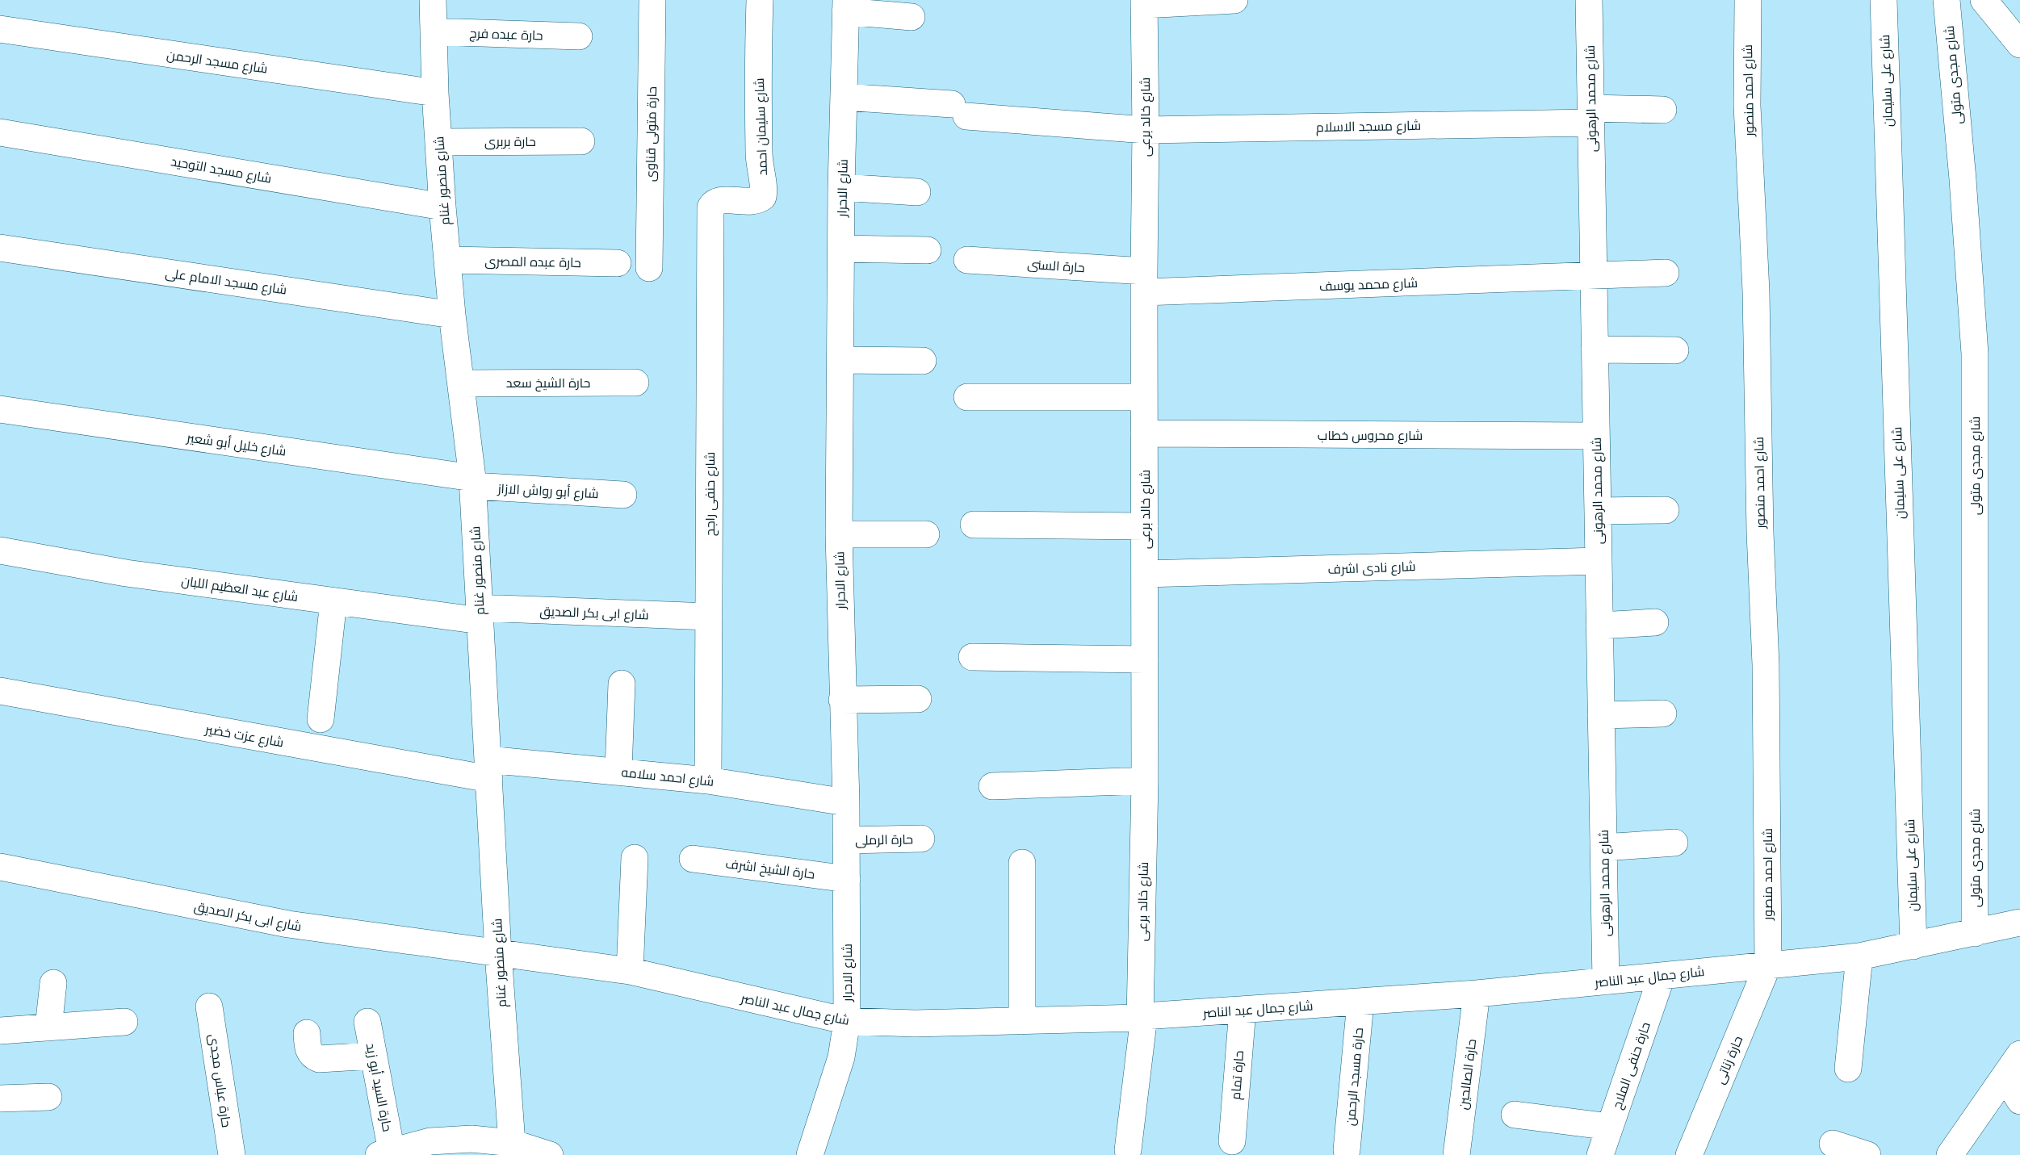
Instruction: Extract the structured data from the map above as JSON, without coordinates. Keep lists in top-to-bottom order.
{
  "streets": {
    "street": [
      "حارة عبده فرج",
      "شارع مسجد الرحمن",
      "شارع مجدى متولى",
      "شارع على سليمان",
      "شارع احمد منصور",
      "شارع محمد الرهونى",
      "شارع خالد برعى",
      "شارع مسجد الاسلام",
      "شارع سليمان احمد",
      "حارة متولى قناوى",
      "حارة بربرى",
      "شارع مسجد التوحيد",
      "شارع منصور غنام",
      "شارع الاحرار",
      "حارة عبده المصرى",
      "حارة السنى",
      "شارع مسجد الامام على",
      "شارع محمد يوسف",
      "حارة الشيخ سعد",
      "شارع محروس خطاب",
      "شارع خليل أبو شعير",
      "شارع أبو رواش الازاز",
      "شارع حنفى راجح",
      "شارع نادى اشرف",
      "شارع عبد العظيم اللبان",
      "شارع ابى بكر الصديق",
      "شارع عزت خضير",
      "شارع احمد سلامه",
      "حارة الرملى",
      "حارة الشيخ اشرف",
      "شارع جمال عبد الناصر",
      "حارة زناتى",
      "حارة حنفى الملاح",
      "حارة الصالحين",
      "حارة تمام",
      "حارة مسجد الرحمن",
      "حارة عباس مجدى",
      "حارة السيد أبو زيد"
    ]
  },
  "crossings": [
    ["حارة عبده فرج", "شارع منصور غنام"],
    ["شارع مسجد الرحمن", "شارع منصور غنام"],
    ["شارع مجدى متولى", "شارع جمال عبد الناصر"],
    ["شارع على سليمان", "شارع جمال عبد الناصر"],
    ["شارع احمد منصور", "شارع جمال عبد الناصر"],
    ["شارع احمد منصور", "حارة زناتى"],
    ["شارع محمد الرهونى", "شارع مسجد الاسلام"],
    ["شارع محمد الرهونى", "شارع محمد يوسف"],
    ["شارع محمد الرهونى", "شارع محروس خطاب"],
    ["شارع محمد الرهونى", "شارع نادى اشرف"],
    ["شارع محمد الرهونى", "شارع جمال عبد الناصر"],
    ["شارع خالد برعى", "شارع مسجد الاسلام"],
    ["شارع خالد برعى", "حارة السنى"],
    ["شارع خالد برعى", "شارع محمد يوسف"],
    ["شارع خالد برعى", "شارع محروس خطاب"],
    ["شارع خالد برعى", "شارع نادى اشرف"],
    ["شارع خالد برعى", "شارع جمال عبد الناصر"],
    ["شارع مسجد الاسلام", "شارع الاحرار"],
    ["شارع سليمان احمد", "شارع حنفى راجح"],
    ["حارة بربرى", "شارع منصور غنام"],
    ["شارع مسجد التوحيد", "شارع منصور غنام"],
    ["شارع منصور غنام", "حارة عبده المصرى"],
    ["شارع منصور غنام", "شارع مسجد الامام على"],
    ["شارع منصور غنام", "حارة الشيخ سعد"],
    ["شارع منصور غنام", "شارع خليل أبو شعير"],
    ["شارع منصور غنام", "شارع أبو رواش الازاز"],
    ["شارع منصور غنام", "شارع عبد العظيم اللبان"],
    ["شارع منصور غنام", "شارع ابى بكر الصديق"],
    ["شارع منصور غنام", "شارع عزت خضير"],
    ["شارع منصور غنام", "شارع احمد سلامه"],
    ["شارع منصور غنام", "شارع جمال عبد الناصر"],
    ["شارع الاحرار", "شارع احمد سلامه"],
    ["شارع الاحرار", "حارة الرملى"],
    ["شارع الاحرار", "حارة الشيخ اشرف"],
    ["شارع الاحرار", "شارع جمال عبد الناصر"],
    ["حارة السنى", "شارع محمد يوسف"],
    ["شارع خليل أبو شعير", "شارع أبو رواش الازاز"],
    ["شارع حنفى راجح", "شارع ابى بكر الصديق"],
    ["شارع حنفى راجح", "شارع احمد سلامه"],
    ["شارع عبد العظيم اللبان", "شارع ابى بكر الصديق"],
    ["شارع ابى بكر الصديق", "شارع جمال عبد الناصر"],
    ["شارع عزت خضير", "شارع احمد سلامه"],
    ["شارع جمال عبد الناصر", "حارة زناتى"],
    ["شارع جمال عبد الناصر", "حارة حنفى الملاح"],
    ["شارع جمال عبد الناصر", "حارة الصالحين"],
    ["شارع جمال عبد الناصر", "حارة تمام"],
    ["شارع جمال عبد الناصر", "حارة مسجد الرحمن"]
  ]
}
